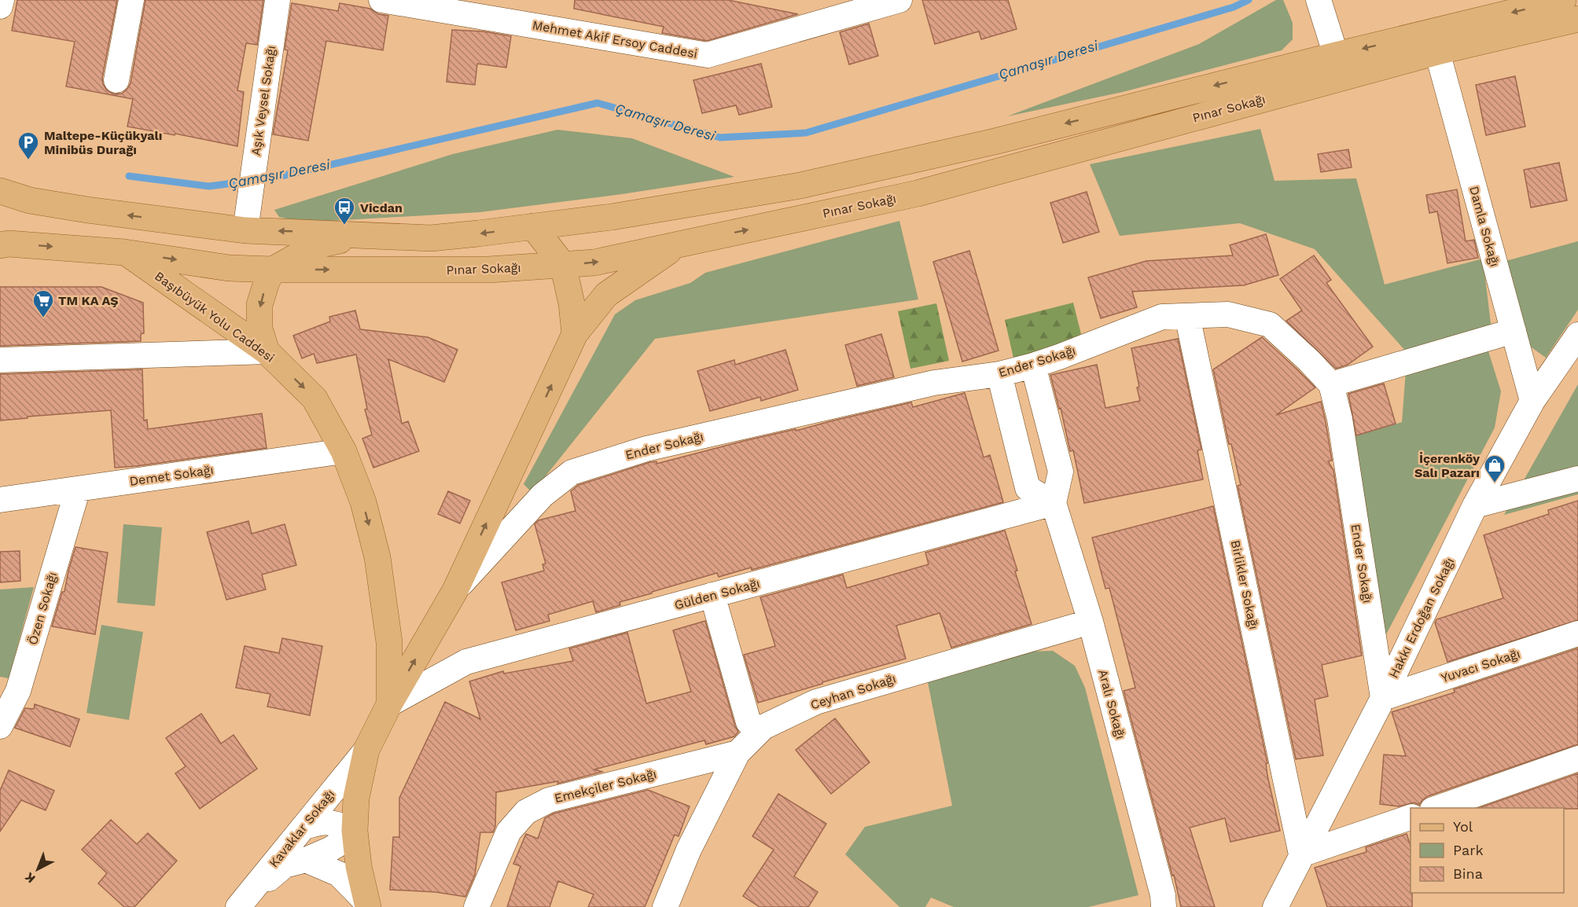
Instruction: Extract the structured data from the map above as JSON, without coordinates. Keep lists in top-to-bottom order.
{
  "streets": {
    "main road": ["Pınar Sokağı", "Başıbüyük Yolu Caddesi"],
    "street": [
      "Mehmet Akif Ersoy Caddesi",
      "Aşık Veysel Sokağı",
      "Damla Sokağı",
      "Ender Sokağı",
      "Demet Sokağı",
      "Birlikler Sokağı",
      "Gülden Sokağı",
      "Özen Sokağı",
      "Hakkı Erdoğan Sokağı",
      "Yuvacı Sokağı",
      "Ceyhan Sokağı",
      "Aralı Sokağı",
      "Emekçiler Sokağı",
      "Kavaklar Sokağı"
    ]
  },
  "crossings": [
    ["Pınar Sokağı", "Damla Sokağı"],
    ["Pınar Sokağı", "Başıbüyük Yolu Caddesi"],
    ["Damla Sokağı", "Hakkı Erdoğan Sokağı"],
    ["Başıbüyük Yolu Caddesi", "Demet Sokağı"],
    ["Başıbüyük Yolu Caddesi", "Gülden Sokağı"],
    ["Başıbüyük Yolu Caddesi", "Kavaklar Sokağı"],
    ["Ender Sokağı", "Birlikler Sokağı"],
    ["Ender Sokağı", "Hakkı Erdoğan Sokağı"],
    ["Ender Sokağı", "Yuvacı Sokağı"],
    ["Ender Sokağı", "Aralı Sokağı"],
    ["Demet Sokağı", "Özen Sokağı"],
    ["Birlikler Sokağı", "Hakkı Erdoğan Sokağı"],
    ["Gülden Sokağı", "Aralı Sokağı"],
    ["Hakkı Erdoğan Sokağı", "Yuvacı Sokağı"],
    ["Ceyhan Sokağı", "Aralı Sokağı"],
    ["Ceyhan Sokağı", "Emekçiler Sokağı"]
  ],
  "one_way": ["Başıbüyük Yolu Caddesi"],
  "water": ["Çamaşır Deresi"],
  "places": {
    "parking": ["Maltepe-Küçükyalı Minibüs Durağı"],
    "bus stop": ["Vicdan"],
    "supermarket": ["TM KA AŞ"],
    "shop": ["İçerenköy Salı Pazarı"]
  },
  "legend": ["Yol", "Park", "Bina"],
  "north": "bottom left"
}
